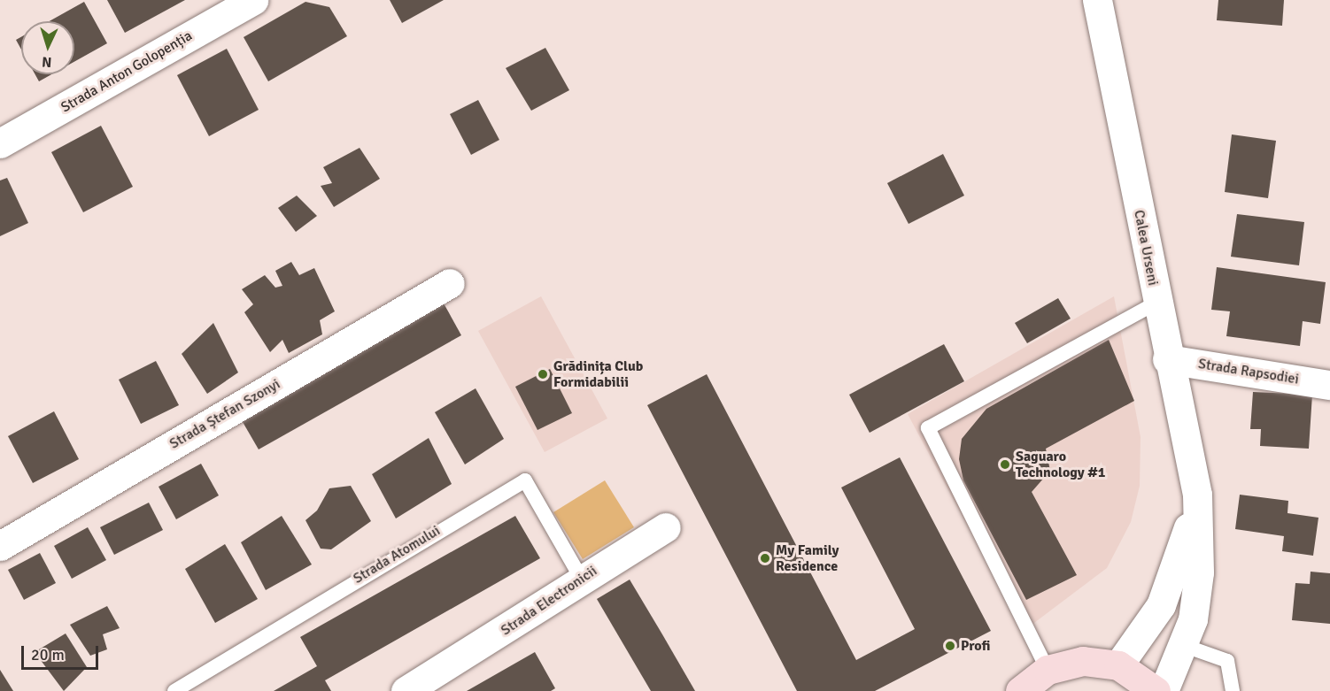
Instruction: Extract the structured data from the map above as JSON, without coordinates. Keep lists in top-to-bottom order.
{
  "streets": {
    "street": [
      "Strada Anton Golopenția",
      "Calea Urseni",
      "Strada Rapsodiei",
      "Strada Ștefan Szonyi",
      "Strada Electronicii"
    ],
    "lane": ["Strada Atomului"]
  },
  "crossings": [
    ["Calea Urseni", "Strada Rapsodiei"],
    ["Strada Atomului", "Strada Electronicii"]
  ],
  "places": [
    "Grădinița Club Formidabilii",
    "Saguaro Technology #1",
    "My Family Residence",
    "Profi"
  ],
  "scale_bar": "20 m",
  "north": "bottom"
}
